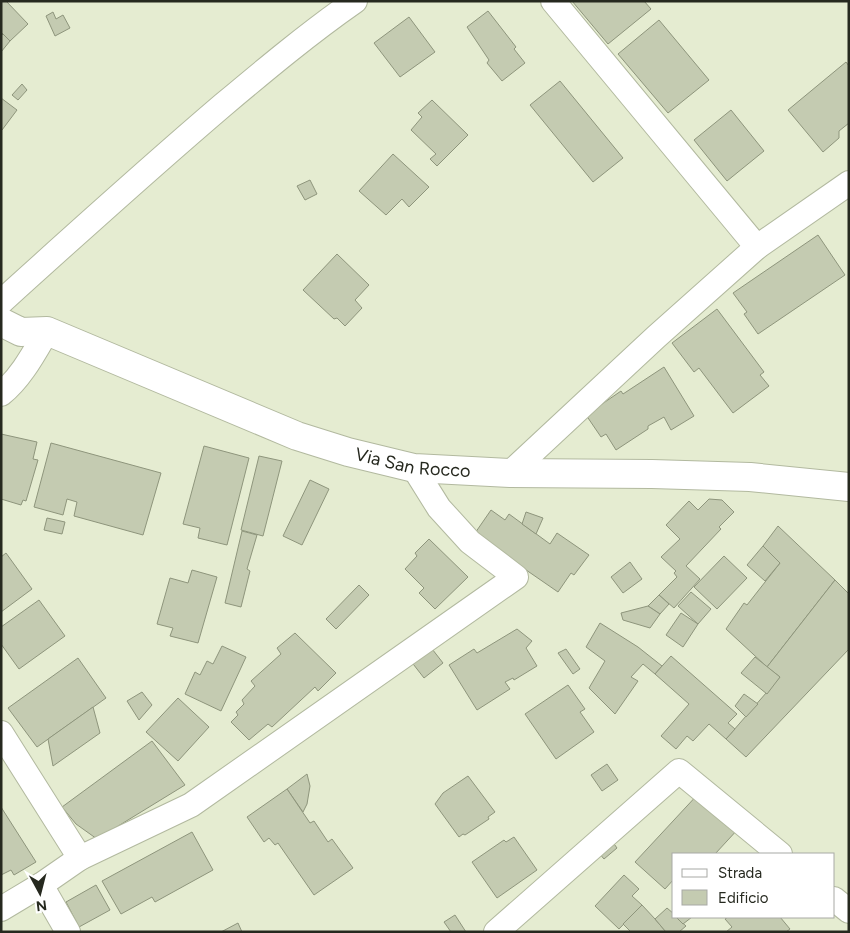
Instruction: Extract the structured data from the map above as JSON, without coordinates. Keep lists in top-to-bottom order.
{
  "streets": {
    "street": ["Via San Rocco"]
  },
  "legend": ["Strada", "Edificio"],
  "north": "bottom"
}
